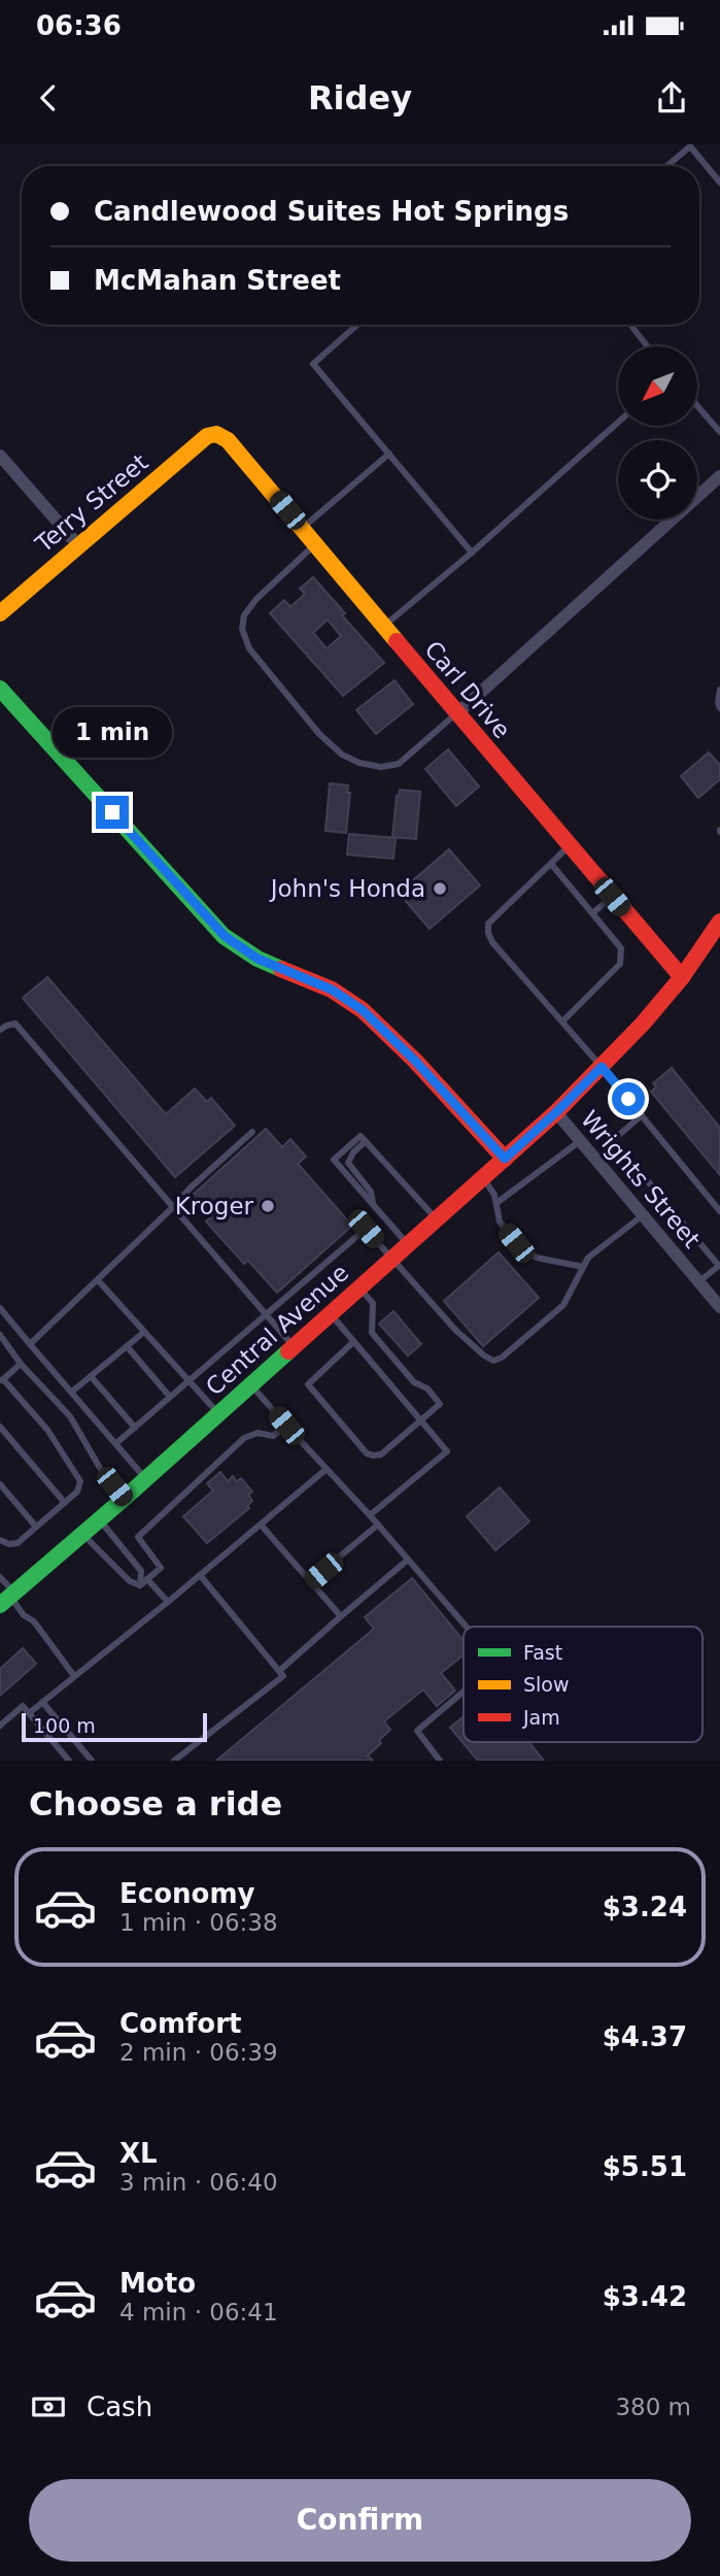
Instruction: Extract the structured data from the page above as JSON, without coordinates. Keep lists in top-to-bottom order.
{
  "streets": {
    "street": [
      "Terry Street",
      "Carl Drive",
      "Wrights Street",
      "Central Avenue"
    ]
  },
  "crossings": [
    ["Terry Street", "Carl Drive"],
    ["Carl Drive", "Central Avenue"],
    ["Wrights Street", "Central Avenue"]
  ],
  "places": ["John's Honda", "Kroger"],
  "legend": ["Fast", "Slow", "Jam"],
  "scale_bar": "100 m",
  "north": "bottom left",
  "page": {
    "status": "06:36",
    "header": "Ridey",
    "banner": ["Candlewood Suites Hot Springs", "McMahan Street"],
    "bubble": "1 min",
    "scale": "100 m",
    "heading": "Choose a ride",
    "list": [
      {
        "name": "Economy",
        "note": "1 min · 06:38",
        "value": "$3.24"
      },
      {
        "name": "Comfort",
        "note": "2 min · 06:39",
        "value": "$4.37"
      },
      {
        "name": "XL",
        "note": "3 min · 06:40",
        "value": "$5.51"
      },
      {
        "name": "Moto",
        "note": "4 min · 06:41",
        "value": "$3.42"
      }
    ],
    "pay": ["Cash", "380 m"],
    "buttons": "Confirm"
  }
}
